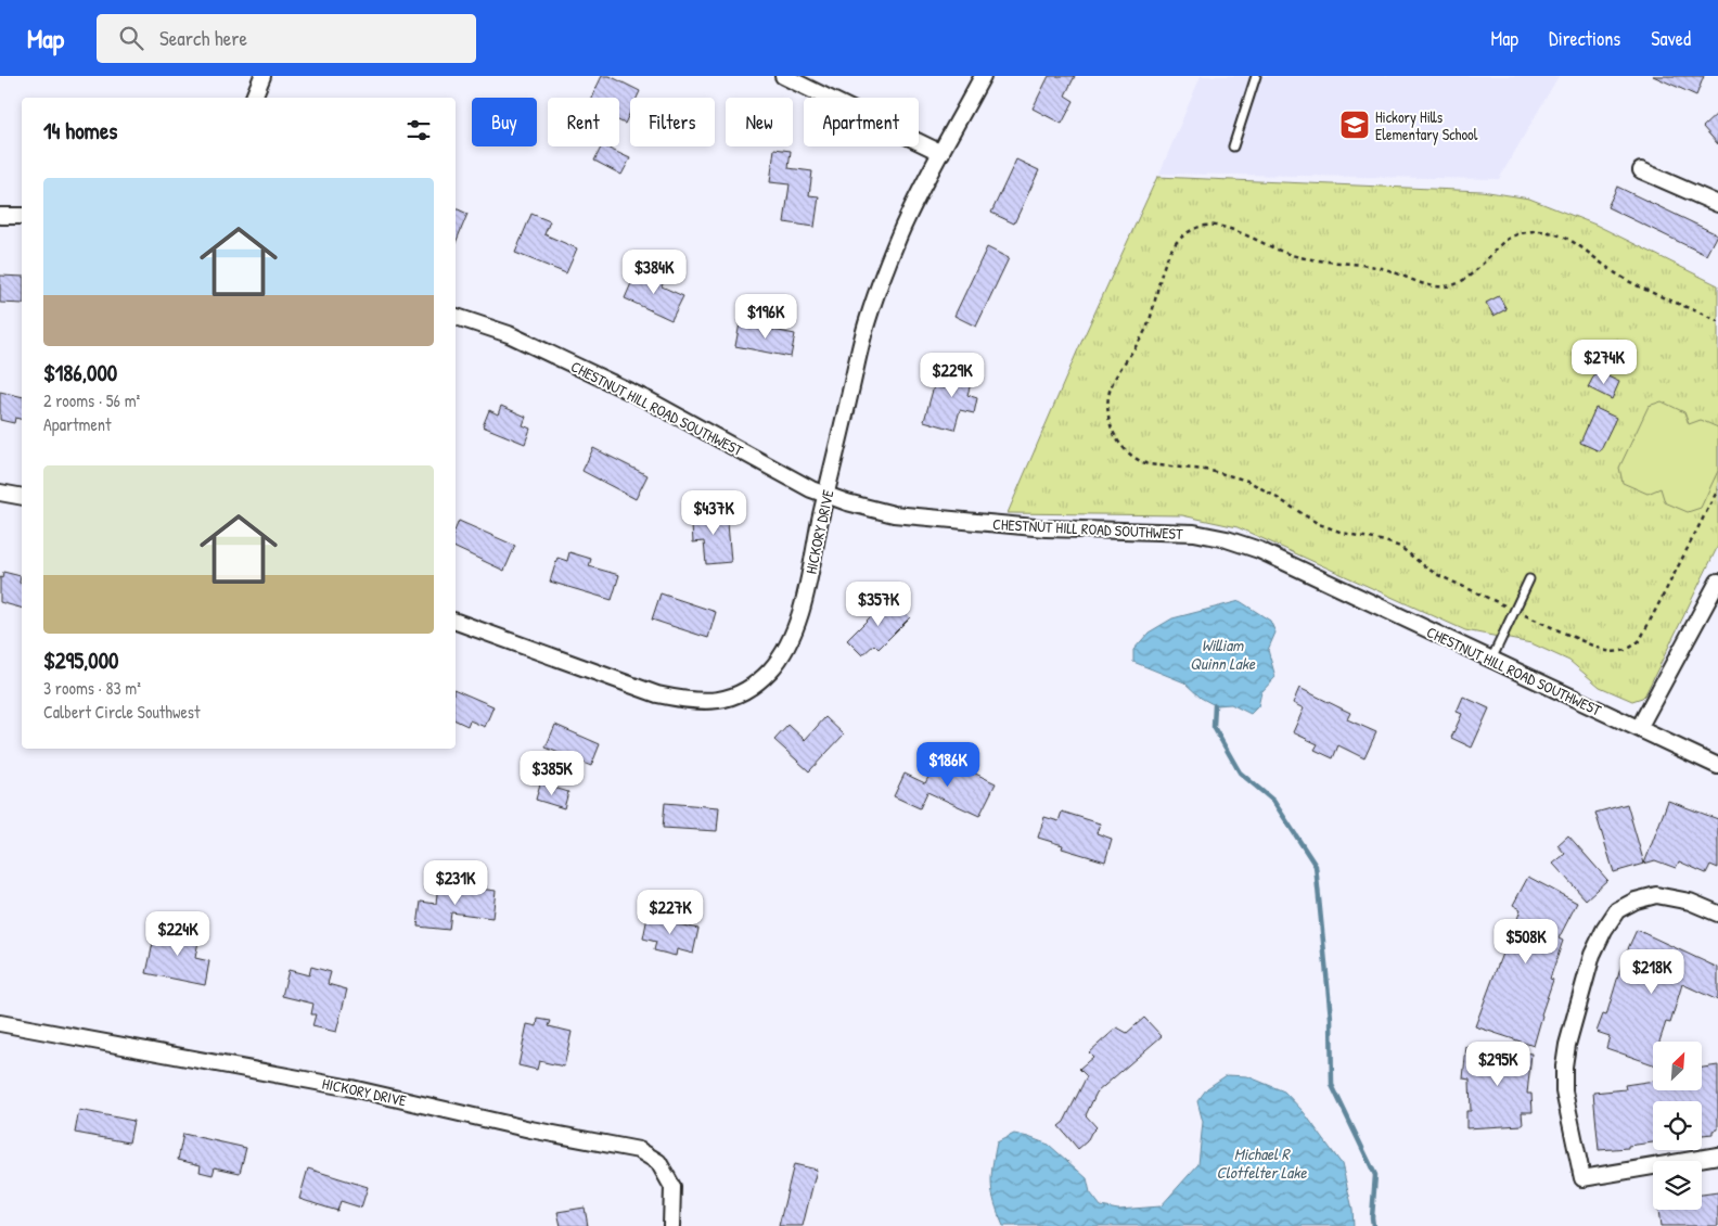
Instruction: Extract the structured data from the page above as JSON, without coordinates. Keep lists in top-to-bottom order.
{
  "streets": {
    "street": ["CHESTNUT HILL ROAD SOUTHWEST", "HICKORY DRIVE"]
  },
  "crossings": [
    ["CHESTNUT HILL ROAD SOUTHWEST", "HICKORY DRIVE"]
  ],
  "water": ["William Quinn Lake", "Michael R Clotfelter Lake"],
  "places": {
    "school or university": ["Hickory Hills Elementary School"]
  },
  "north": "top right",
  "page": {
    "header": "Map",
    "search": "Search here",
    "nav": ["Map", "Directions", "Saved"],
    "chip": [
      "Buy",
      "Rent",
      "Filters",
      "New",
      "Apartment"
    ],
    "heading": "14 homes",
    "list": [
      {
        "name": "$186,000",
        "note": "2 rooms · 56 m² · Apartment"
      },
      {
        "name": "$295,000",
        "note": "3 rooms · 83 m² · Calbert Circle Southwest"
      }
    ],
    "price": [
      "$384K",
      "$196K",
      "$274K",
      "$229K",
      "$437K",
      "$357K",
      "$186K",
      "$385K",
      "$231K",
      "$227K",
      "$224K",
      "$508K",
      "$218K",
      "$295K"
    ]
  }
}
